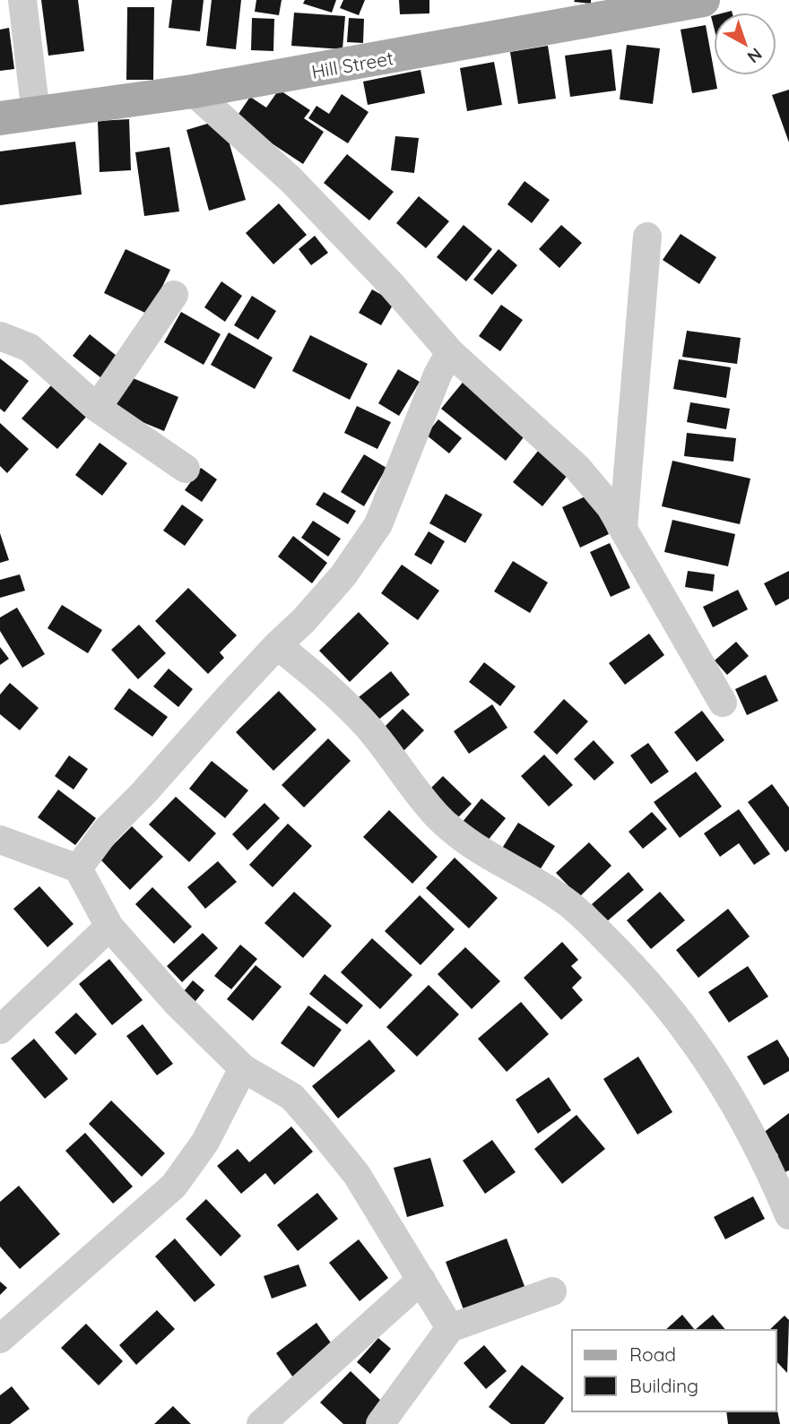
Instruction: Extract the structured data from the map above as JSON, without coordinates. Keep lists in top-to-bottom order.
{
  "streets": {
    "main road": ["Hill Street"]
  },
  "legend": ["Road", "Building"],
  "north": "bottom right"
}
